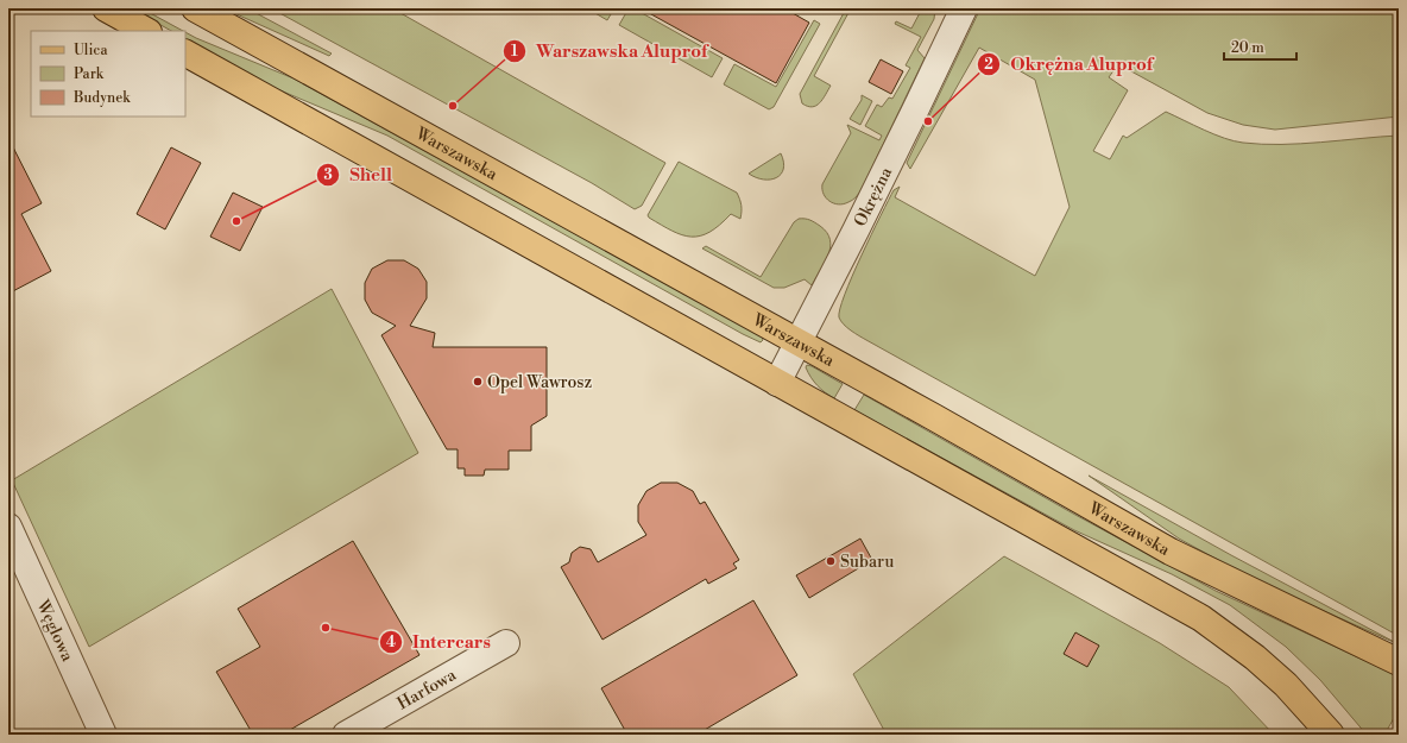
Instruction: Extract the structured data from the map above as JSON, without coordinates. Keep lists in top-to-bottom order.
{
  "streets": {
    "main road": ["Warszawska"],
    "street": ["Okrężna", "Węglowa", "Harfowa"]
  },
  "crossings": [
    ["Warszawska", "Okrężna"]
  ],
  "places": [
    "Warszawska Aluprof",
    "Okrężna Aluprof",
    "Shell",
    "Opel Wawrosz",
    "Subaru",
    "Intercars"
  ],
  "legend": ["Ulica", "Park", "Budynek"],
  "scale_bar": "20 m"
}
